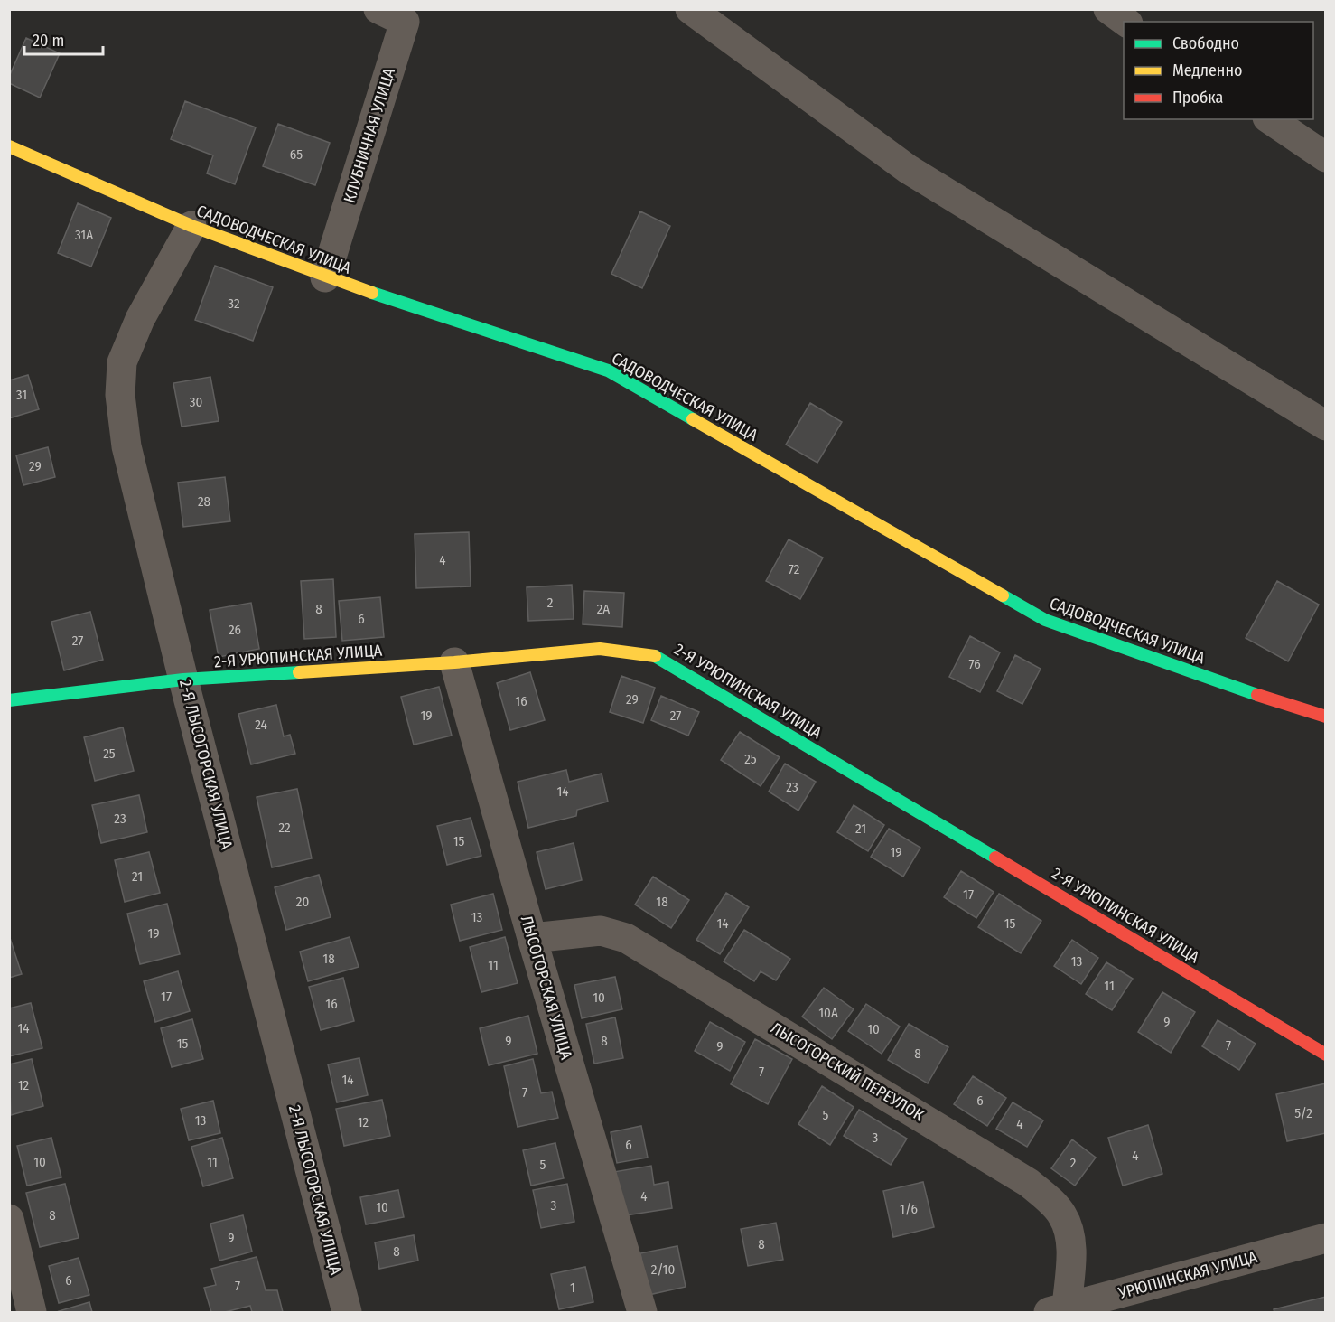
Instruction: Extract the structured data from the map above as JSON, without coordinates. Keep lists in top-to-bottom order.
{
  "streets": {
    "street": [
      "КЛУБНИЧНАЯ УЛИЦА",
      "САДОВОДЧЕСКАЯ УЛИЦА",
      "2-Я УРЮПИНСКАЯ УЛИЦА",
      "2-Я ЛЫСОГОРСКАЯ УЛИЦА",
      "ЛЫСОГОРСКАЯ УЛИЦА",
      "ЛЫСОГОРСКИЙ ПЕРЕУЛОК",
      "УРЮПИНСКАЯ УЛИЦА"
    ]
  },
  "crossings": [
    ["КЛУБНИЧНАЯ УЛИЦА", "САДОВОДЧЕСКАЯ УЛИЦА"],
    ["САДОВОДЧЕСКАЯ УЛИЦА", "2-Я ЛЫСОГОРСКАЯ УЛИЦА"],
    ["2-Я УРЮПИНСКАЯ УЛИЦА", "2-Я ЛЫСОГОРСКАЯ УЛИЦА"],
    ["2-Я УРЮПИНСКАЯ УЛИЦА", "ЛЫСОГОРСКАЯ УЛИЦА"],
    ["ЛЫСОГОРСКАЯ УЛИЦА", "ЛЫСОГОРСКИЙ ПЕРЕУЛОК"],
    ["ЛЫСОГОРСКИЙ ПЕРЕУЛОК", "УРЮПИНСКАЯ УЛИЦА"]
  ],
  "house_numbers": [
    "65",
    "31А",
    "32",
    "31",
    "30",
    "29",
    "28",
    "4",
    "72",
    "2",
    "8",
    "2А",
    "6",
    "26",
    "27",
    "76",
    "29",
    "16",
    "19",
    "27",
    "24",
    "25",
    "25",
    "23",
    "14",
    "23",
    "22",
    "21",
    "15",
    "19",
    "21",
    "17",
    "20",
    "18",
    "13",
    "14",
    "15",
    "19",
    "18",
    "13",
    "11",
    "11",
    "17",
    "10",
    "16",
    "10А",
    "9",
    "14",
    "10",
    "9",
    "8",
    "15",
    "7",
    "9",
    "8",
    "7",
    "14",
    "12",
    "7",
    "6",
    "5/2",
    "5",
    "13",
    "12",
    "4",
    "3",
    "6",
    "4",
    "10",
    "11",
    "2",
    "5",
    "4",
    "3",
    "10",
    "1/6",
    "8",
    "9",
    "8",
    "8",
    "2/10",
    "6",
    "7",
    "1"
  ],
  "legend": ["Свободно", "Медленно", "Пробка"],
  "scale_bar": "20 m"
}
